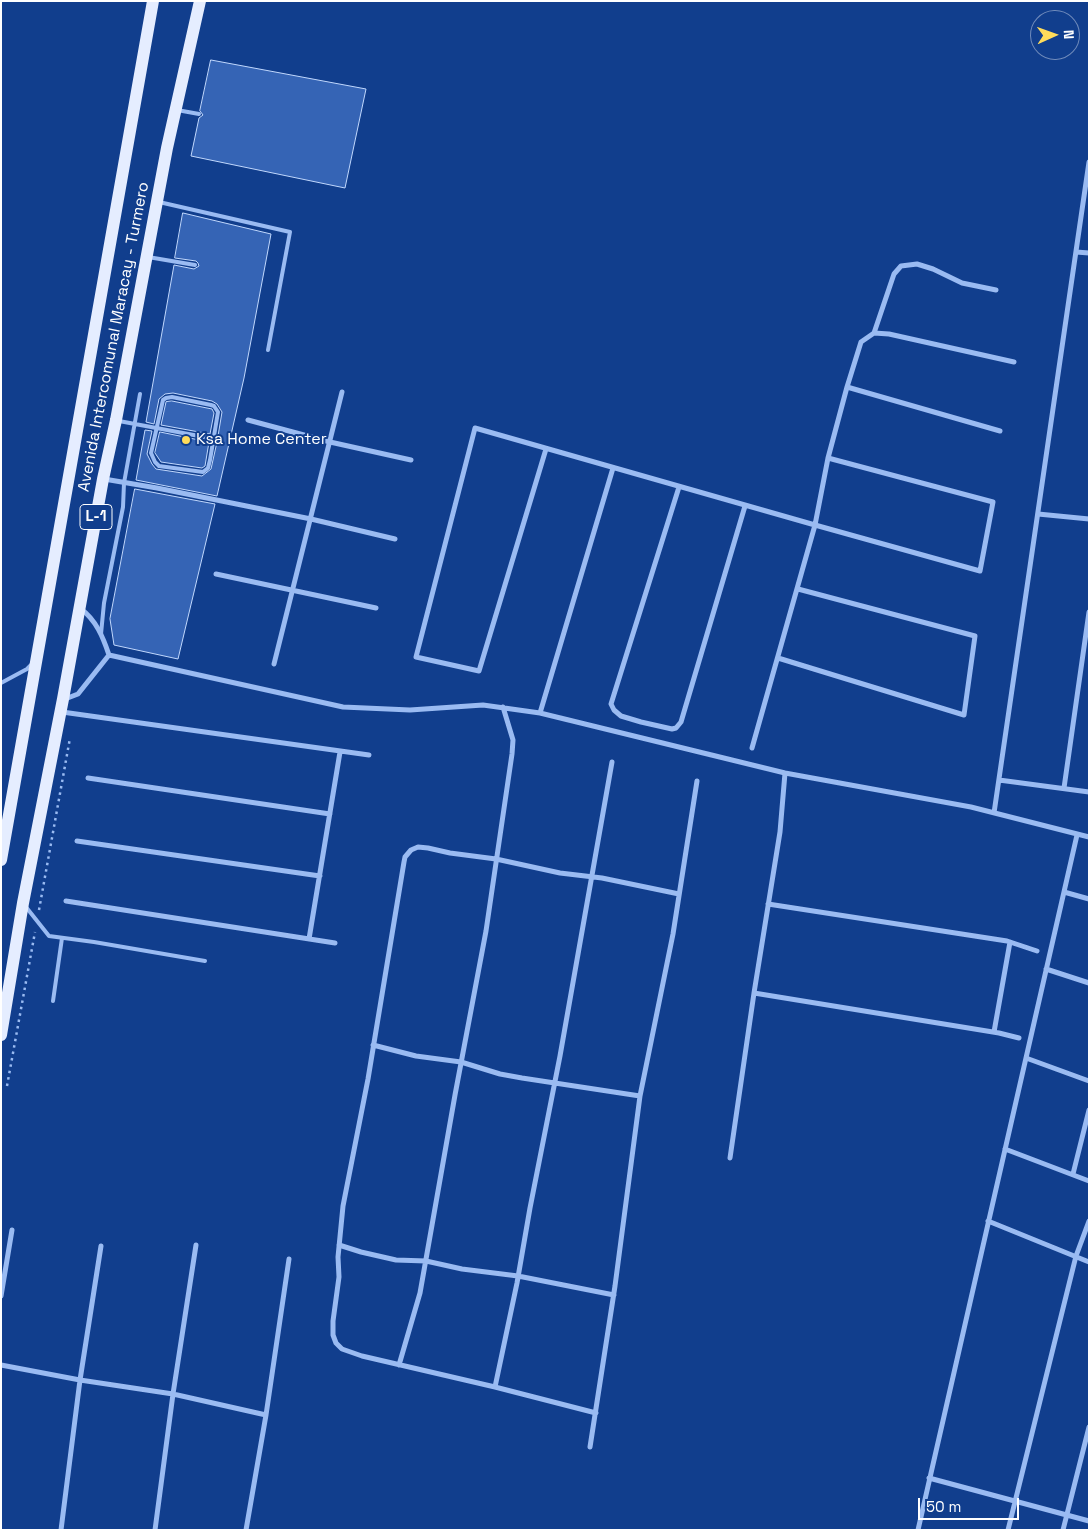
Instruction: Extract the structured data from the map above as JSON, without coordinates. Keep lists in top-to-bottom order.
{
  "streets": {
    "main road": ["Avenida Intercomunal Maracay - Turmero", "L-1"]
  },
  "places": ["Ksa Home Center"],
  "scale_bar": "50 m",
  "north": "right"
}
